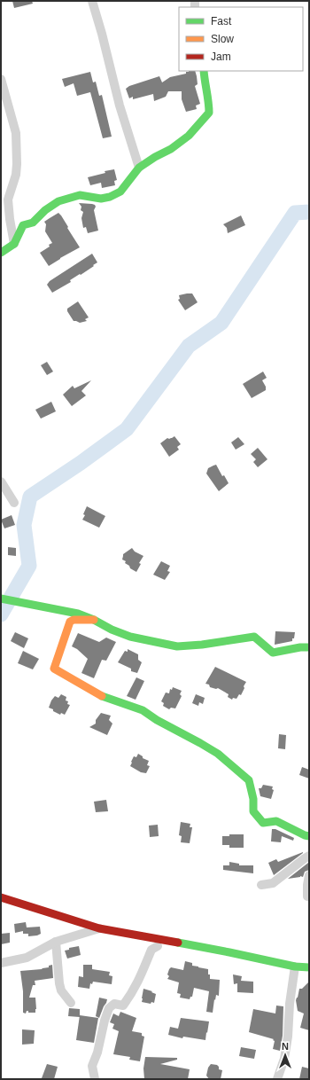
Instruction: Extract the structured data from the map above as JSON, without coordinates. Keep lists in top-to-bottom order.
{
  "legend": ["Fast", "Slow", "Jam"],
  "north": "top"
}
